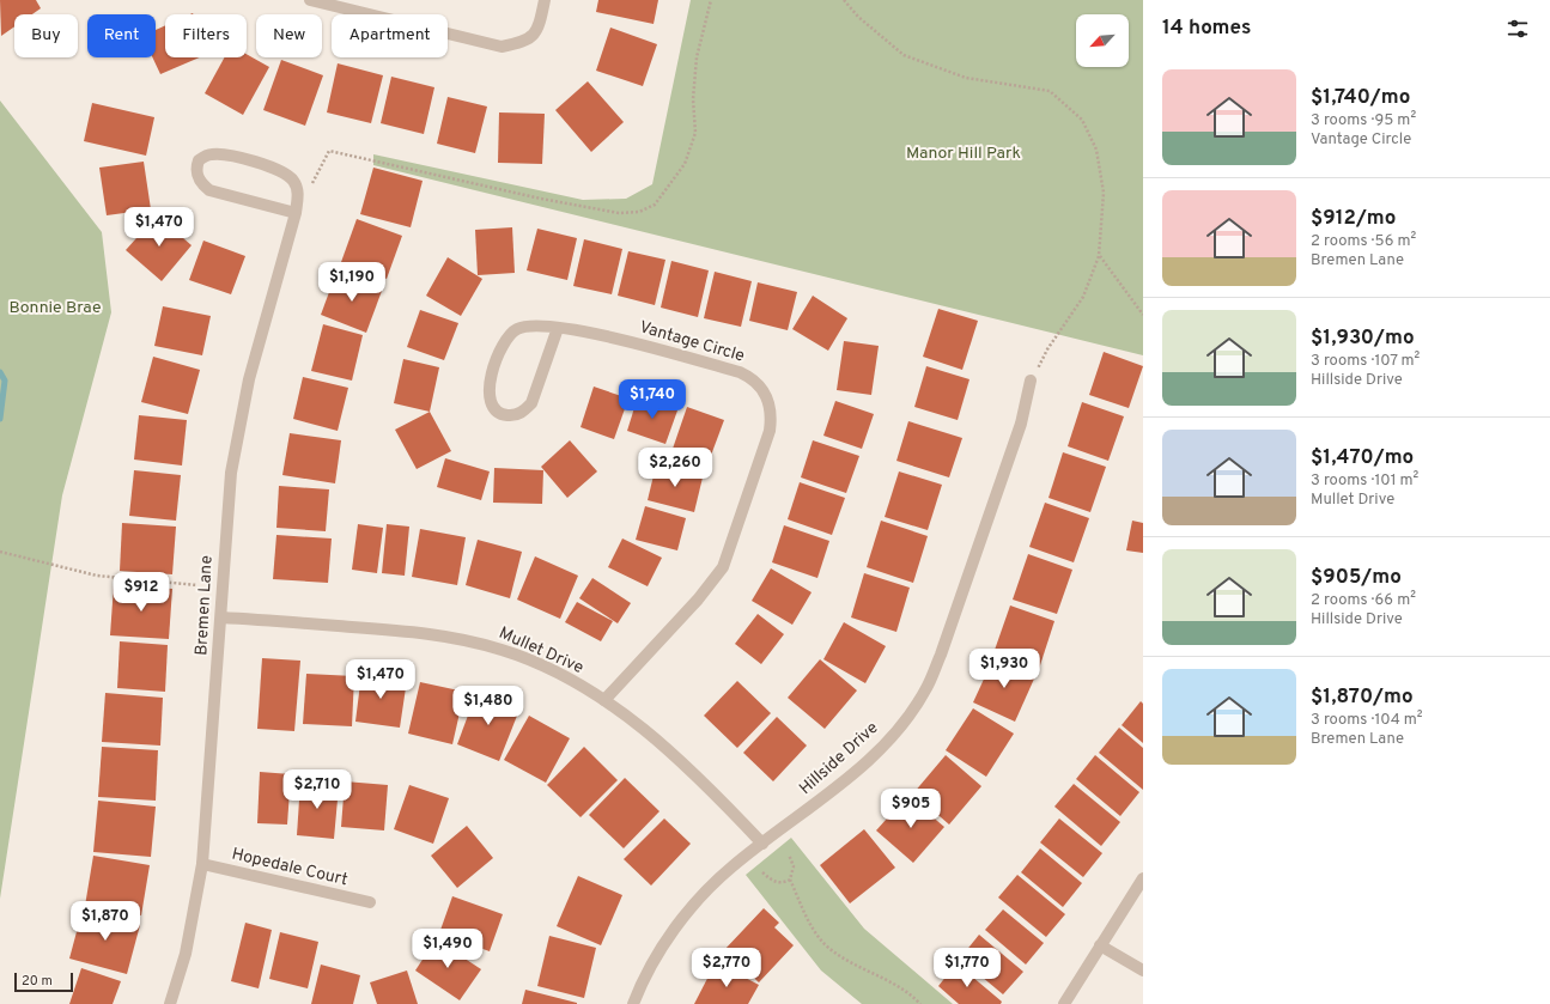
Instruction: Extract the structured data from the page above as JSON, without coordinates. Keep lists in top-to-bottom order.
{
  "streets": {
    "street": [
      "Vantage Circle",
      "Bremen Lane",
      "Mullet Drive",
      "Hillside Drive",
      "Hopedale Court"
    ]
  },
  "crossings": [
    ["Vantage Circle", "Mullet Drive"],
    ["Bremen Lane", "Mullet Drive"],
    ["Bremen Lane", "Hopedale Court"],
    ["Mullet Drive", "Hillside Drive"]
  ],
  "parks": ["Manor Hill Park", "Bonnie Brae"],
  "scale_bar": "20 m",
  "north": "bottom left",
  "page": {
    "heading": "14 homes",
    "chip": [
      "Buy",
      "Rent",
      "Filters",
      "New",
      "Apartment"
    ],
    "list": [
      {
        "name": "$1,740/mo",
        "note": "3 rooms · 95 m² · Vantage Circle"
      },
      {
        "name": "$912/mo",
        "note": "2 rooms · 56 m² · Bremen Lane"
      },
      {
        "name": "$1,930/mo",
        "note": "3 rooms · 107 m² · Hillside Drive"
      },
      {
        "name": "$1,470/mo",
        "note": "3 rooms · 101 m² · Mullet Drive"
      },
      {
        "name": "$905/mo",
        "note": "2 rooms · 66 m² · Hillside Drive"
      },
      {
        "name": "$1,870/mo",
        "note": "3 rooms · 104 m² · Bremen Lane"
      }
    ],
    "price": [
      "$1,470",
      "$1,190",
      "$1,740",
      "$2,260",
      "$912",
      "$1,930",
      "$1,470",
      "$1,480",
      "$2,710",
      "$905",
      "$1,870",
      "$1,490",
      "$2,770",
      "$1,770"
    ],
    "scale": "20 m"
  }
}
